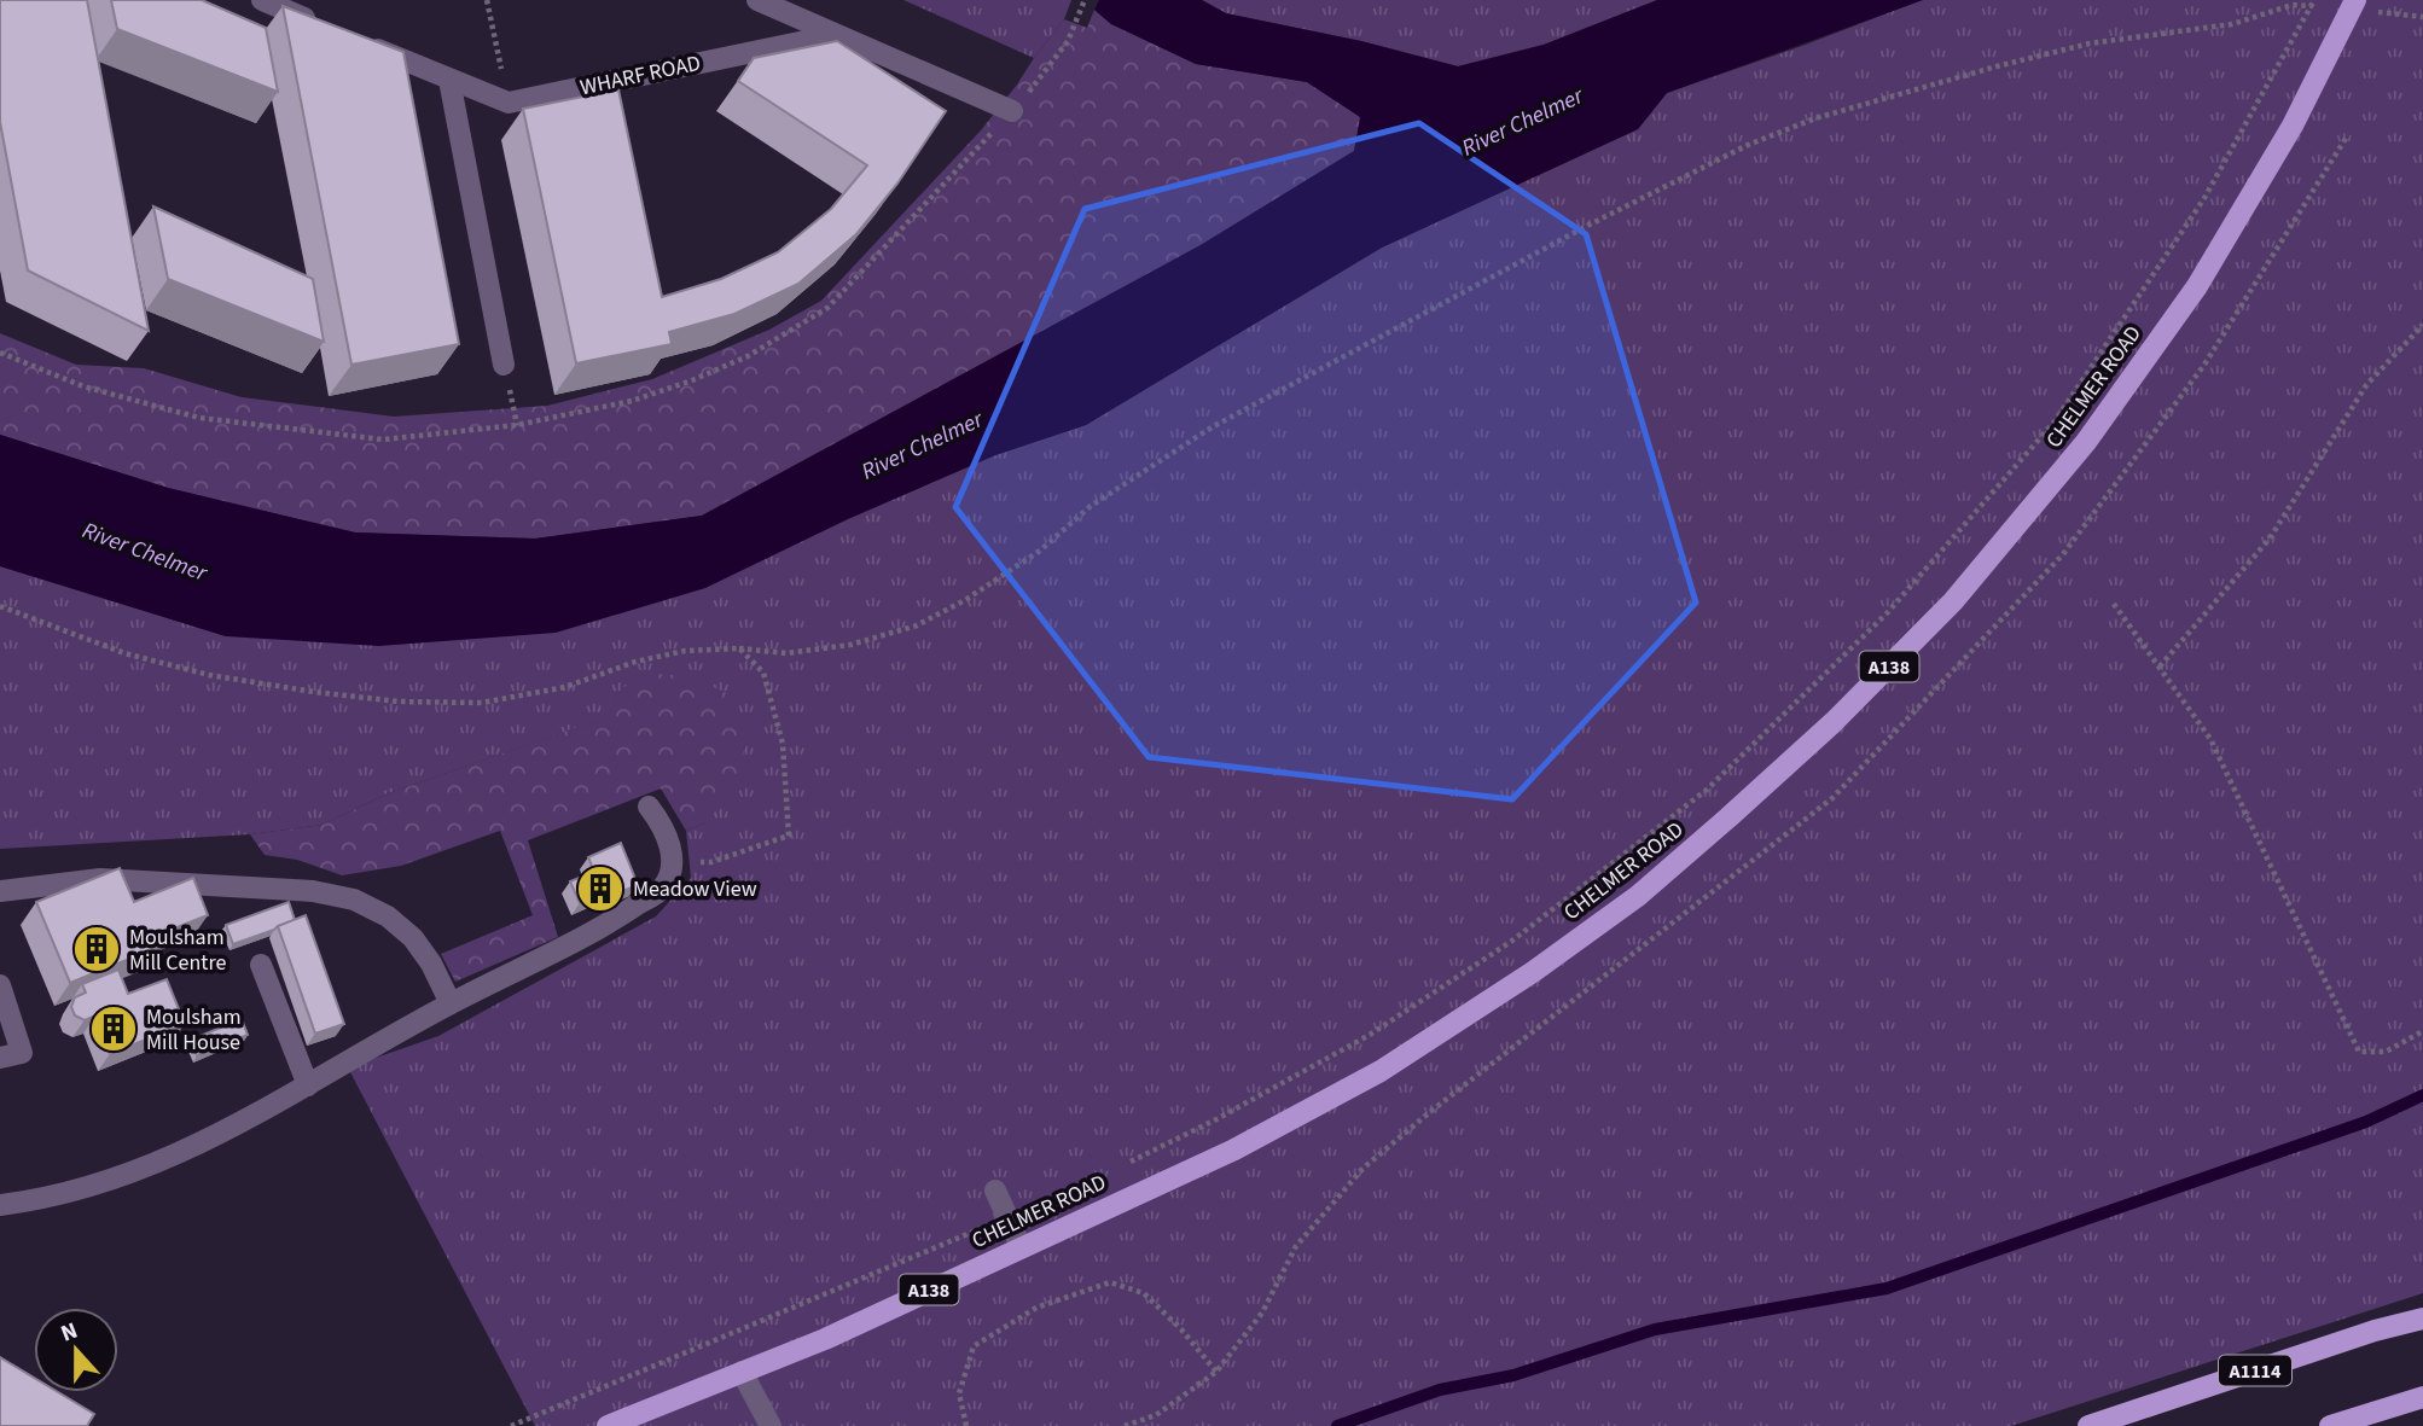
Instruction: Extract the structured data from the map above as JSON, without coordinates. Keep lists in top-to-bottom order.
{
  "streets": {
    "main road": ["CHELMER ROAD", "A138", "A1114"],
    "street": ["WHARF ROAD"]
  },
  "water": ["River Chelmer"],
  "places": {
    "building": ["Meadow View", "Moulsham Mill Centre", "Moulsham Mill House"]
  },
  "north": "top"
}
